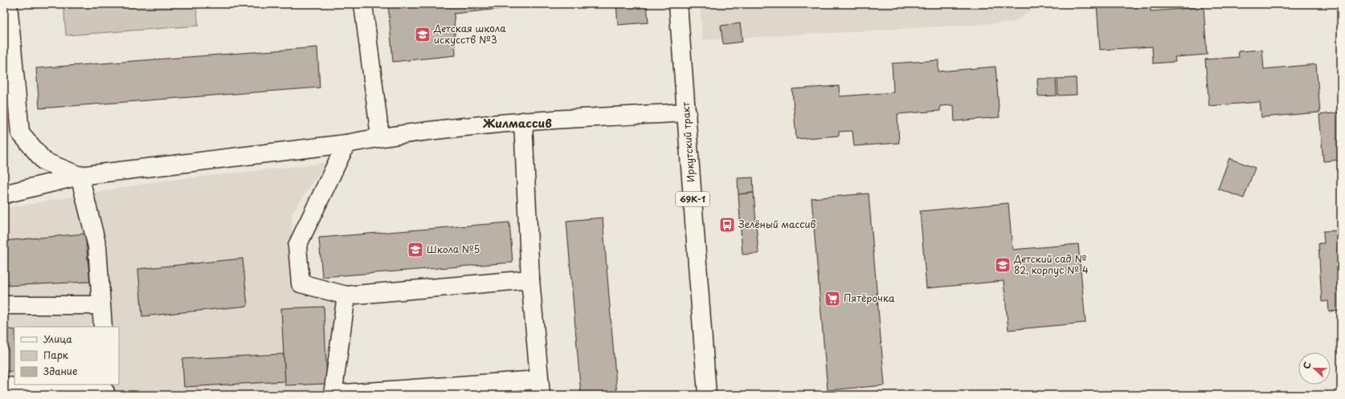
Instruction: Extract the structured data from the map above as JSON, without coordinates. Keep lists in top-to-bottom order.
{
  "streets": {
    "main road": ["Иркутский тракт", "69К-1"]
  },
  "districts": ["Жилмассив"],
  "places": {
    "school or university": ["Детская школа искусств №3", "Школа №5", "Детский сад № 82, корпус № 4"],
    "bus stop": ["Зелёный массив"],
    "supermarket": ["Пятёрочка"]
  },
  "legend": ["Улица", "Парк", "Здание"],
  "north": "left"
}
